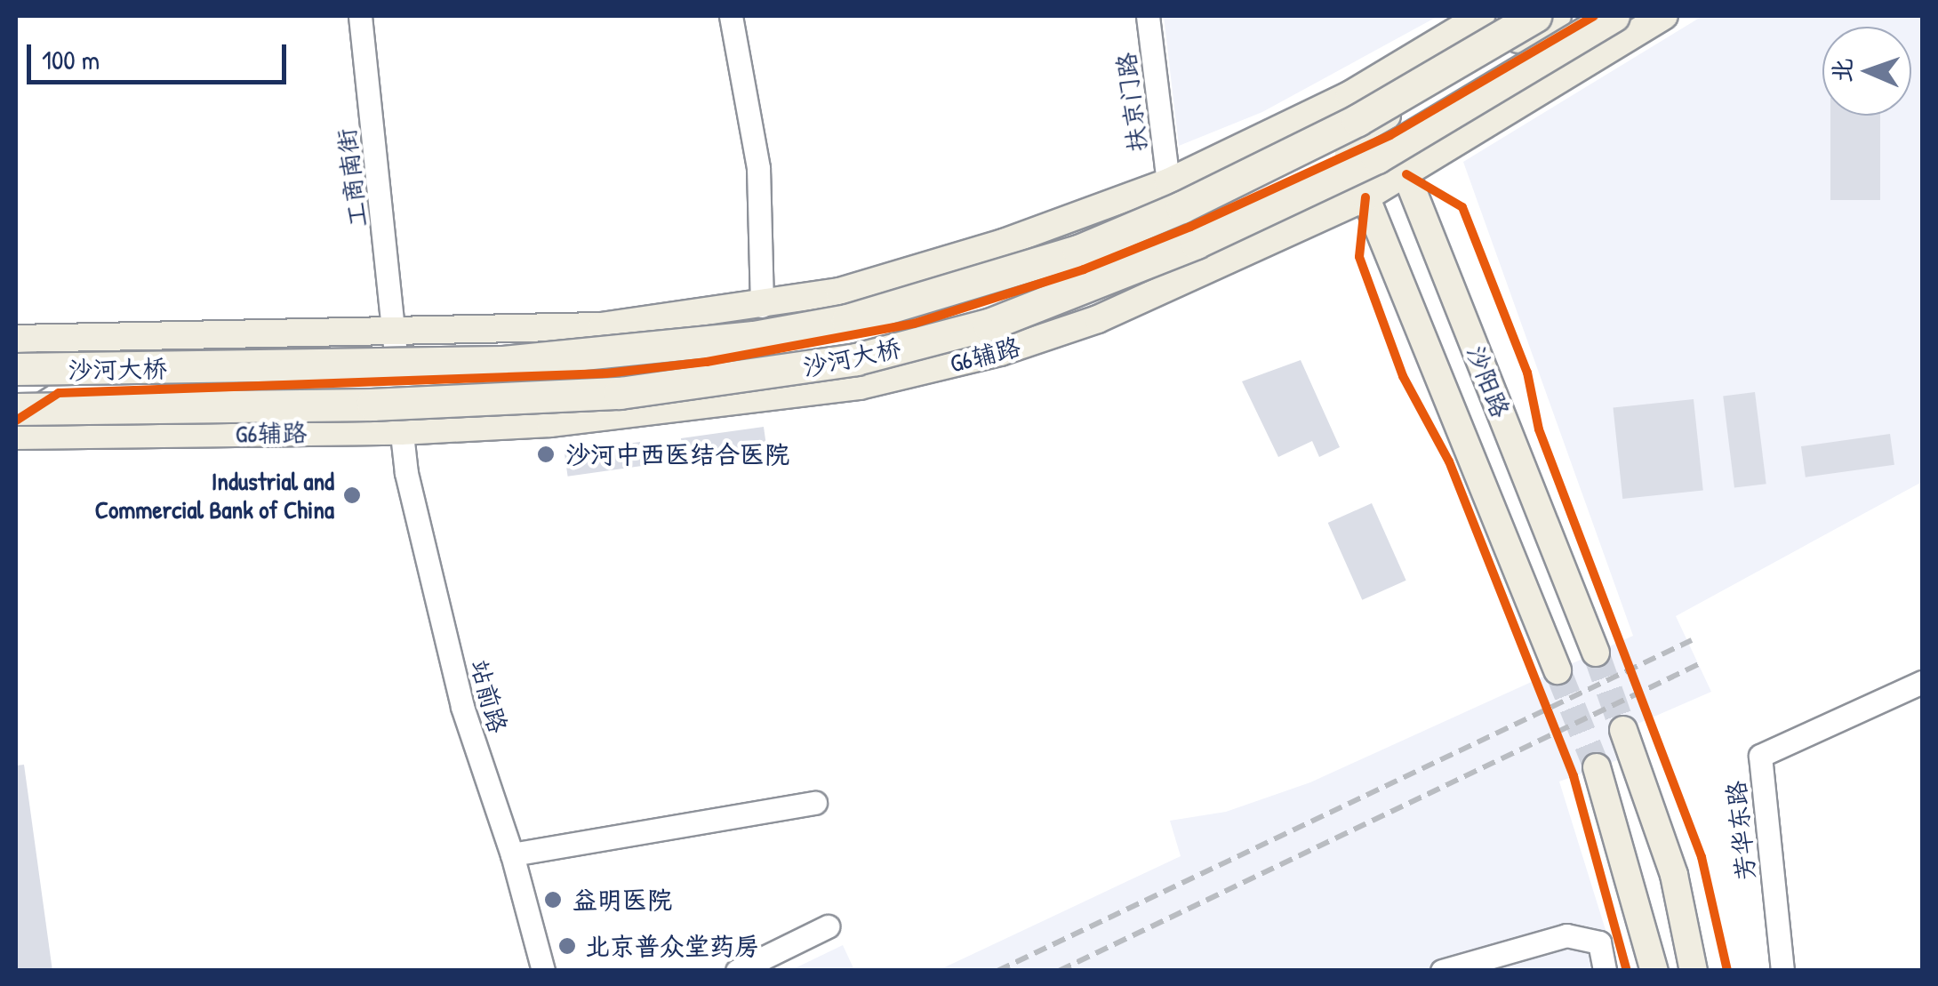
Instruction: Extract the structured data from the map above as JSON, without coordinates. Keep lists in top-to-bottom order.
{
  "streets": {
    "highway": ["沙河大桥"],
    "main road": ["G6辅路", "沙阳路"],
    "street": [
      "扶京门路",
      "工商南街",
      "站前路",
      "芳华东路"
    ]
  },
  "crossings": [
    ["工商南街", "站前路"],
    ["G6辅路", "沙阳路"],
    ["G6辅路", "站前路"]
  ],
  "places": [
    "沙河中西医结合医院",
    "Industrial and Commercial Bank of China",
    "益明医院",
    "北京普众堂药房"
  ],
  "scale_bar": "100 m",
  "north": "left"
}
